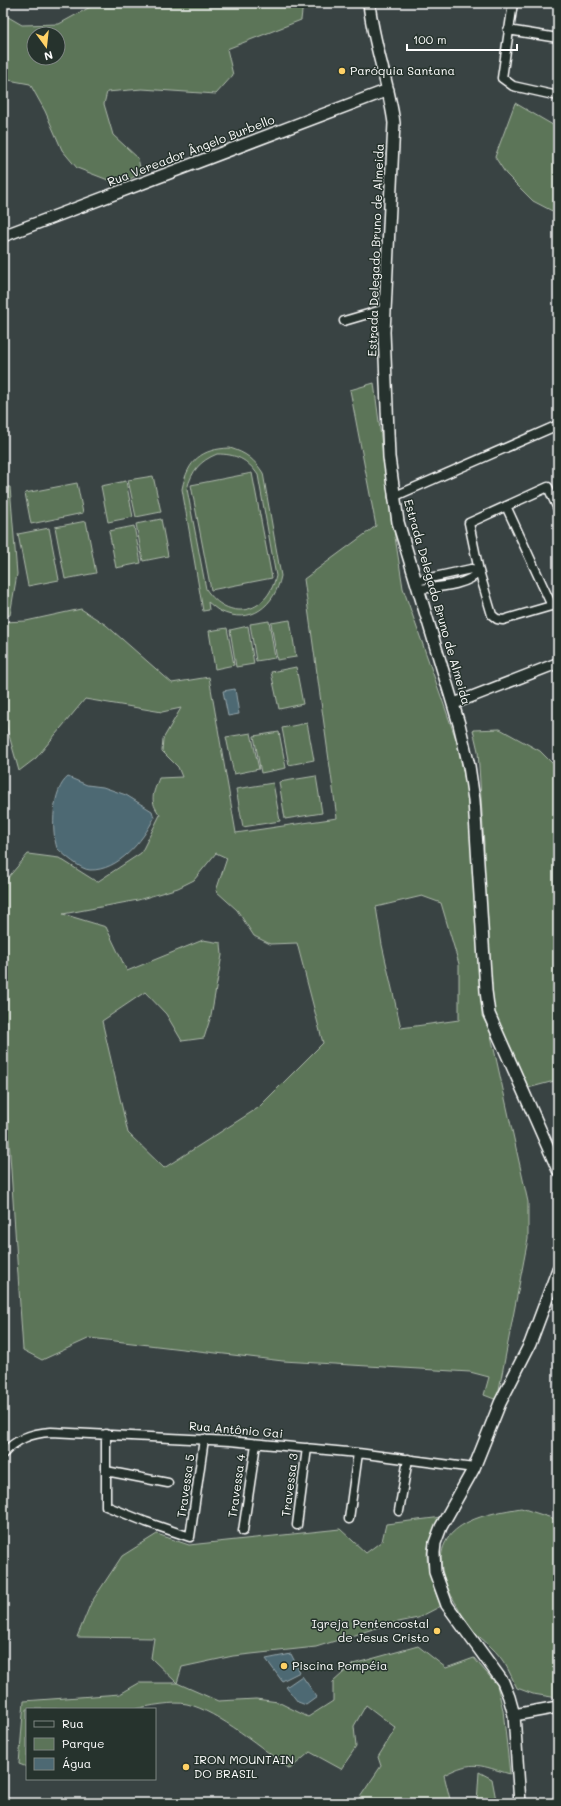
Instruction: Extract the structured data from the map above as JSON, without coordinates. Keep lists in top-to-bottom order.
{
  "streets": {
    "main road": ["Rua Vereador Ângelo Burbello", "Estrada Delegado Bruno de Almeida"],
    "street": [
      "Rua Antônio Gai",
      "Travessa 3",
      "Travessa 5",
      "Travessa 4"
    ]
  },
  "crossings": [
    ["Rua Vereador Ângelo Burbello", "Estrada Delegado Bruno de Almeida"],
    ["Rua Antônio Gai", "Travessa 3"],
    ["Rua Antônio Gai", "Travessa 5"],
    ["Rua Antônio Gai", "Travessa 4"]
  ],
  "places": [
    "Paróquia Santana",
    "Igreja Pentencostal de Jesus Cristo",
    "Piscina Pompéia",
    "IRON MOUNTAIN DO BRASIL"
  ],
  "legend": ["Rua", "Parque", "Água"],
  "scale_bar": "100 m",
  "north": "bottom"
}
